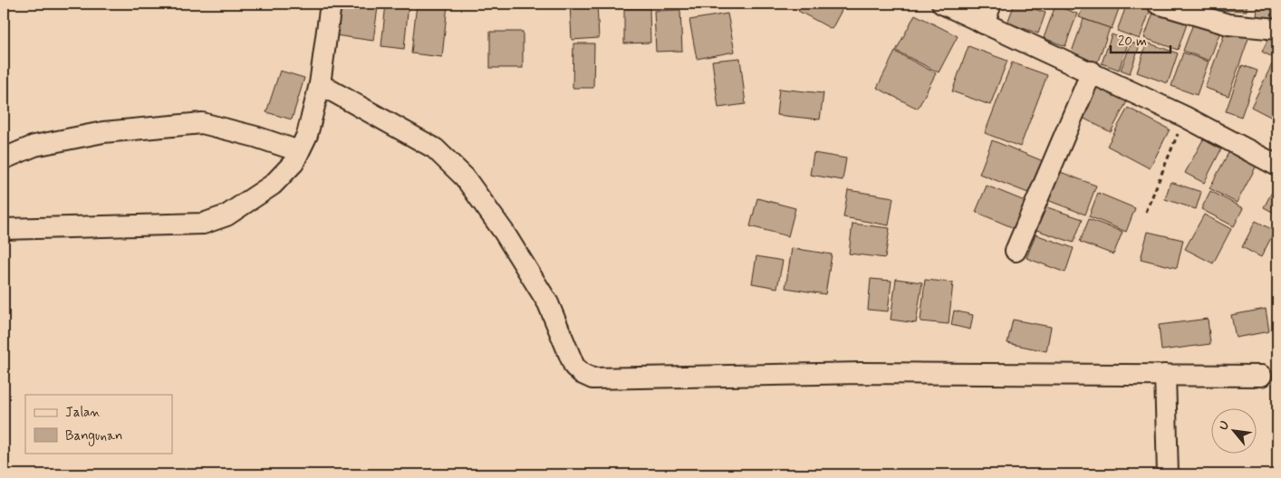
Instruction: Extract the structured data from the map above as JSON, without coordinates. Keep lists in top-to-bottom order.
{
  "legend": ["Jalan", "Bangunan"],
  "scale_bar": "20 m",
  "north": "top left"
}
